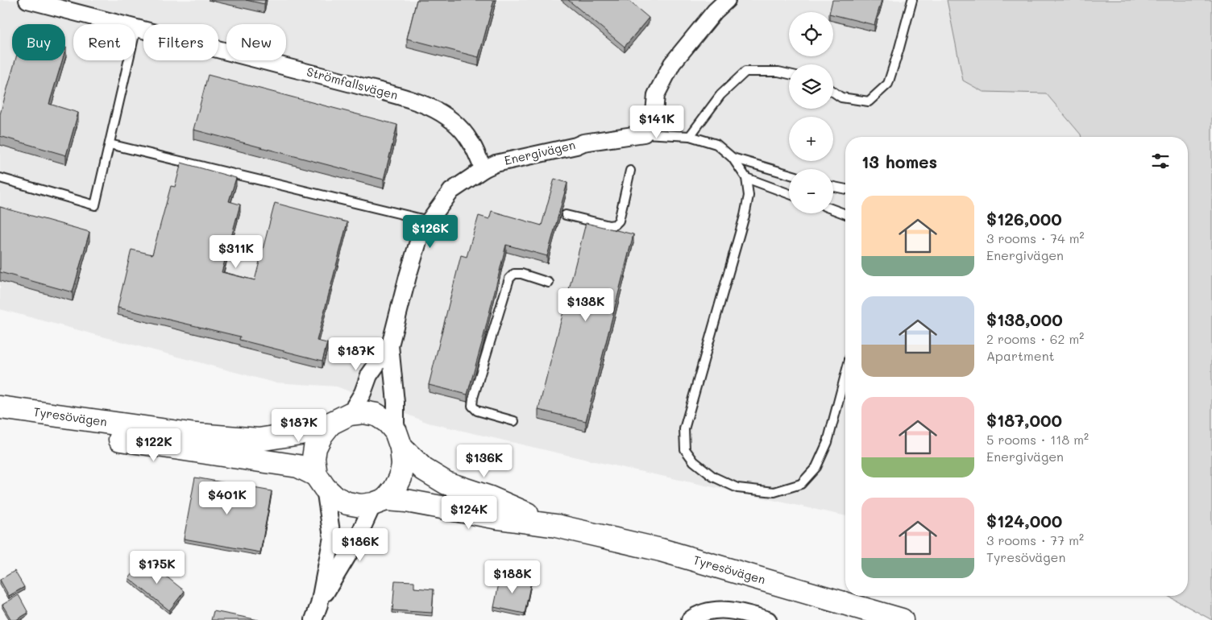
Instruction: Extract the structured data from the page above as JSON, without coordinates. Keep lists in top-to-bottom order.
{
  "streets": {
    "main road": ["Tyresövägen"],
    "street": ["Strömfallsvägen", "Energivägen"]
  },
  "crossings": [
    ["Strömfallsvägen", "Energivägen"],
    ["Energivägen", "Tyresövägen"]
  ],
  "page": {
    "map_buttons": ["+", "−"],
    "chip": [
      "Buy",
      "Rent",
      "Filters",
      "New"
    ],
    "price": [
      "$141K",
      "$126K",
      "$311K",
      "$138K",
      "$187K",
      "$187K",
      "$122K",
      "$136K",
      "$401K",
      "$124K",
      "$186K",
      "$175K",
      "$188K"
    ],
    "heading": "13 homes",
    "list": [
      {
        "name": "$126,000",
        "note": "3 rooms · 74 m² · Energivägen"
      },
      {
        "name": "$138,000",
        "note": "2 rooms · 62 m² · Apartment"
      },
      {
        "name": "$187,000",
        "note": "5 rooms · 118 m² · Energivägen"
      },
      {
        "name": "$124,000",
        "note": "3 rooms · 77 m² · Tyresövägen"
      }
    ]
  }
}
